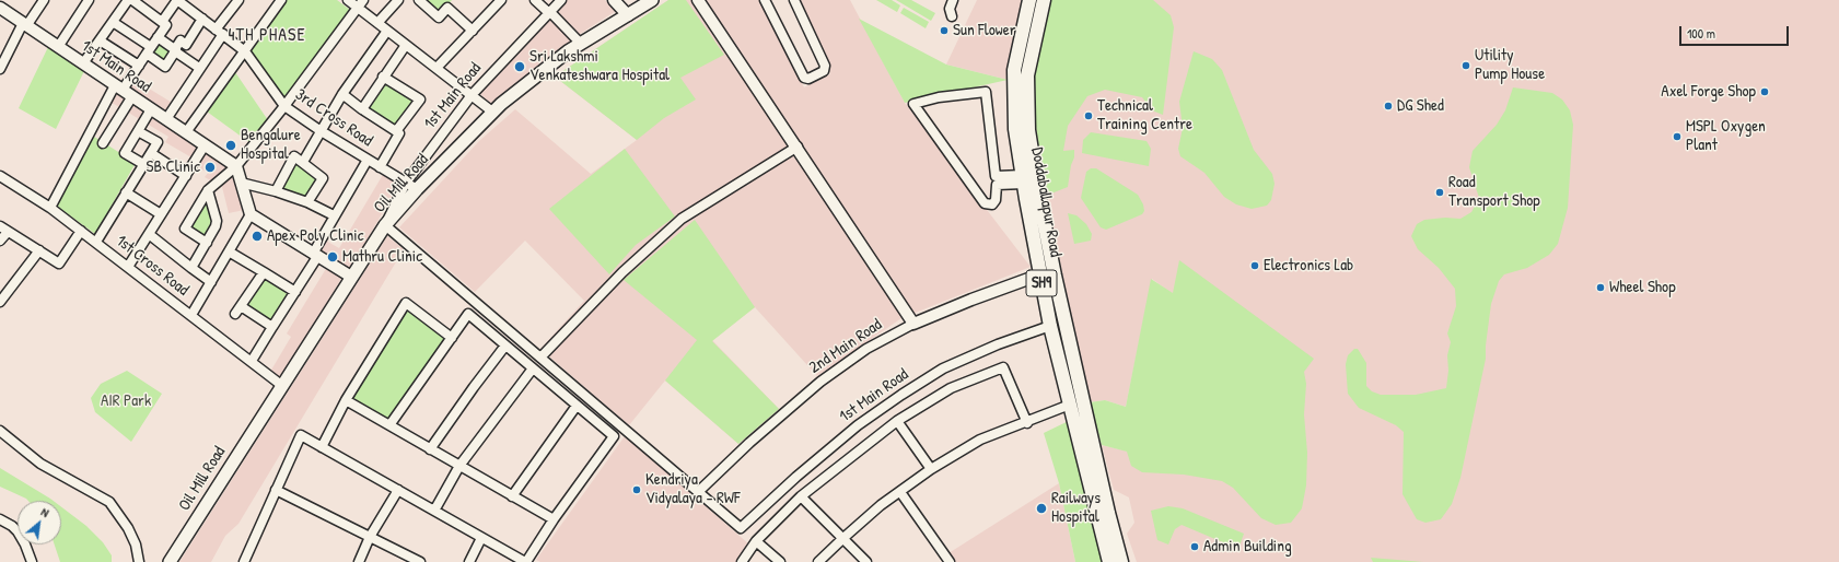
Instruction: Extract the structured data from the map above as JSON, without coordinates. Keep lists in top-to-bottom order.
{
  "streets": {
    "main road": ["Oil Mill Road", "Doddaballapur Road", "SH9"],
    "street": [
      "1st Main Road",
      "3rd Cross Road",
      "1st Cross Road",
      "2nd Main Road"
    ]
  },
  "crossings": [
    ["1st Main Road", "3rd Cross Road"],
    ["1st Main Road", "Oil Mill Road"],
    ["1st Main Road", "Doddaballapur Road"],
    ["1st Main Road", "2nd Main Road"],
    ["3rd Cross Road", "Oil Mill Road"],
    ["Oil Mill Road", "1st Cross Road"],
    ["Doddaballapur Road", "2nd Main Road"]
  ],
  "districts": ["4TH PHASE"],
  "parks": ["AIR Park"],
  "places": [
    "Sun Flower",
    "Utility Pump House",
    "Sri Lakshmi Venkateshwara Hospital",
    "Axel Forge Shop",
    "DG Shed",
    "Technical Training Centre",
    "MSPL Oxygen Plant",
    "Bengalure Hospital",
    "SB Clinic",
    "Road Transport Shop",
    "Apex Poly Clinic",
    "Mathru Clinic",
    "Electronics Lab",
    "Wheel Shop",
    "Kendriya Vidyalaya - RWF",
    "Railways Hospital",
    "Admin Building"
  ],
  "scale_bar": "100 m",
  "north": "top right"
}
